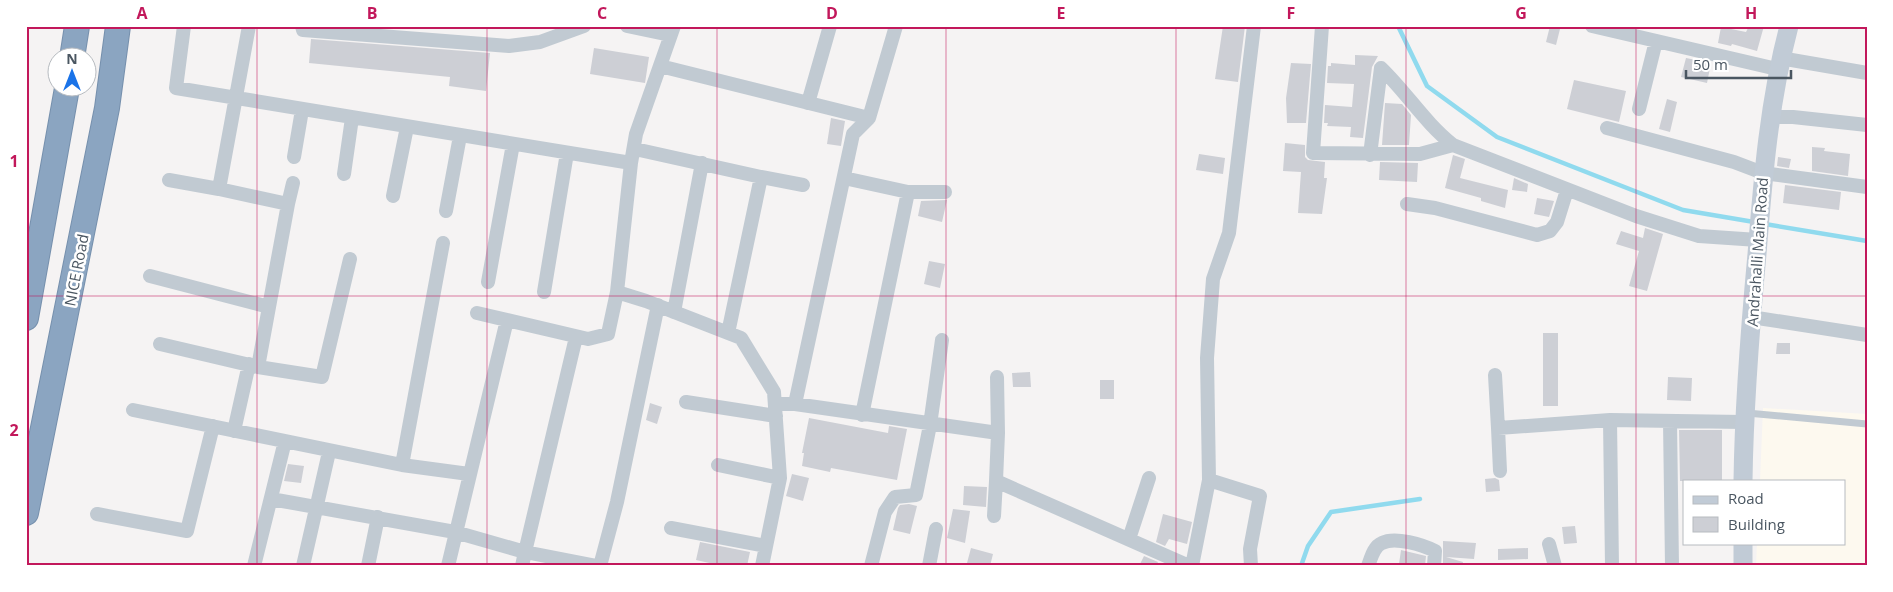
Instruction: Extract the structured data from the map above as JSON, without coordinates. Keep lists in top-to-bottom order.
{
  "streets": {
    "highway": ["NICE Road"],
    "main road": ["Andrahalli Main Road"]
  },
  "legend": ["Road", "Building"],
  "scale_bar": "50 m",
  "north": "top",
  "grid": {
    "columns": [
      "A",
      "B",
      "C",
      "D",
      "E",
      "F",
      "G",
      "H"
    ],
    "rows": ["1", "2"]
  }
}
